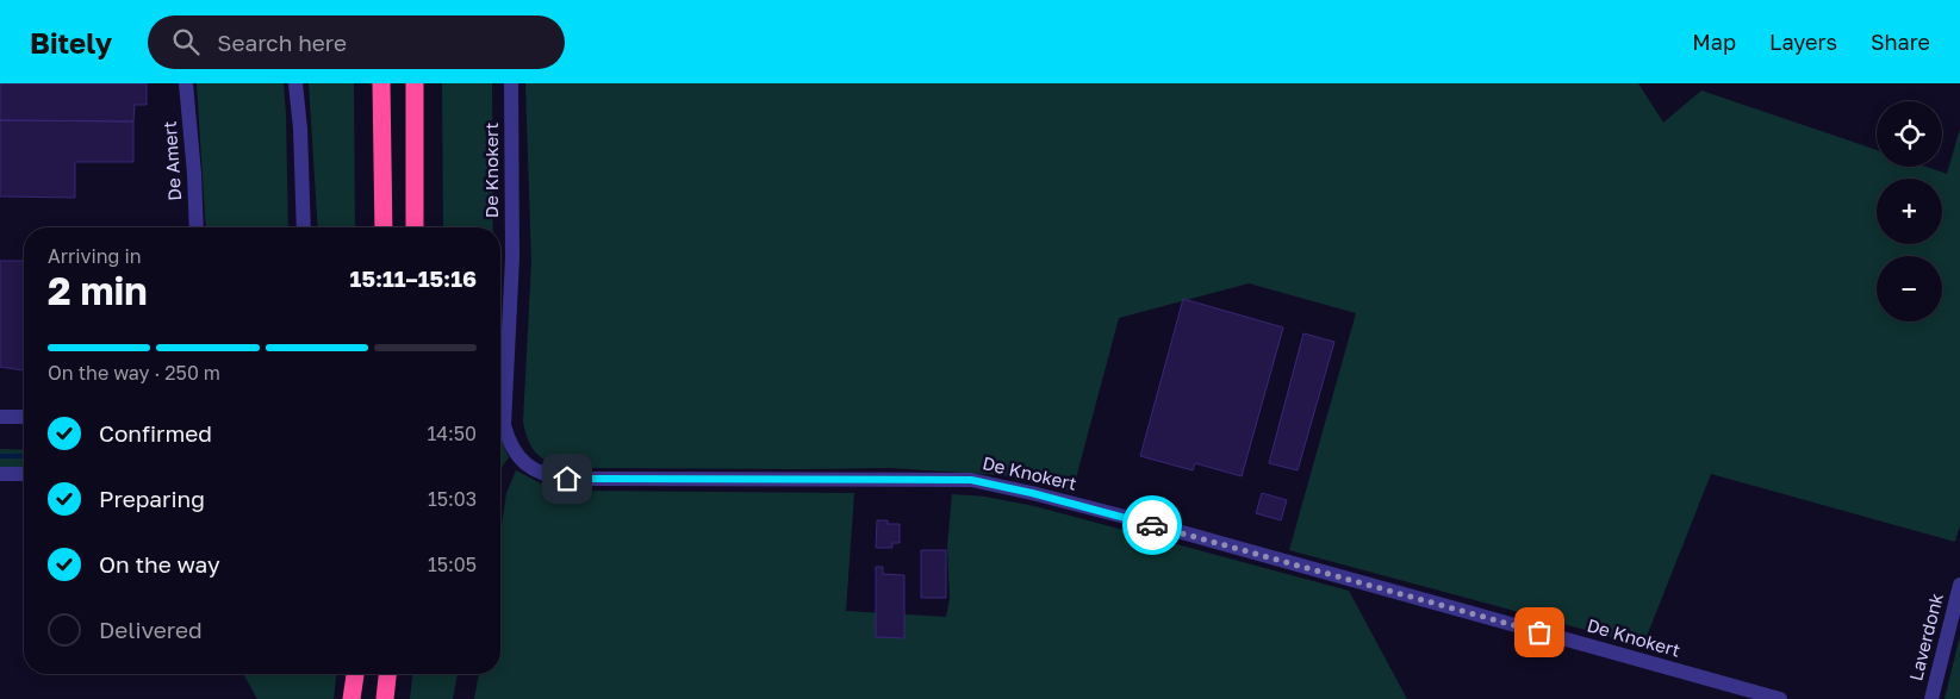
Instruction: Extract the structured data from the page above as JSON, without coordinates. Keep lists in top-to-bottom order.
{
  "streets": {
    "street": ["De Amert", "De Knokert", "Laverdonk"]
  },
  "page": {
    "header": "Bitely",
    "search": "Search here",
    "nav": ["Map", "Layers", "Share"],
    "map_buttons": ["+", "−"],
    "heading": ["2 min", "Arriving in", "15:11–15:16"],
    "bar": "On the way · 250 m",
    "list": [
      ["Confirmed", "14:50"],
      ["Preparing", "15:03"],
      ["On the way", "15:05"],
      "Delivered"
    ]
  }
}
